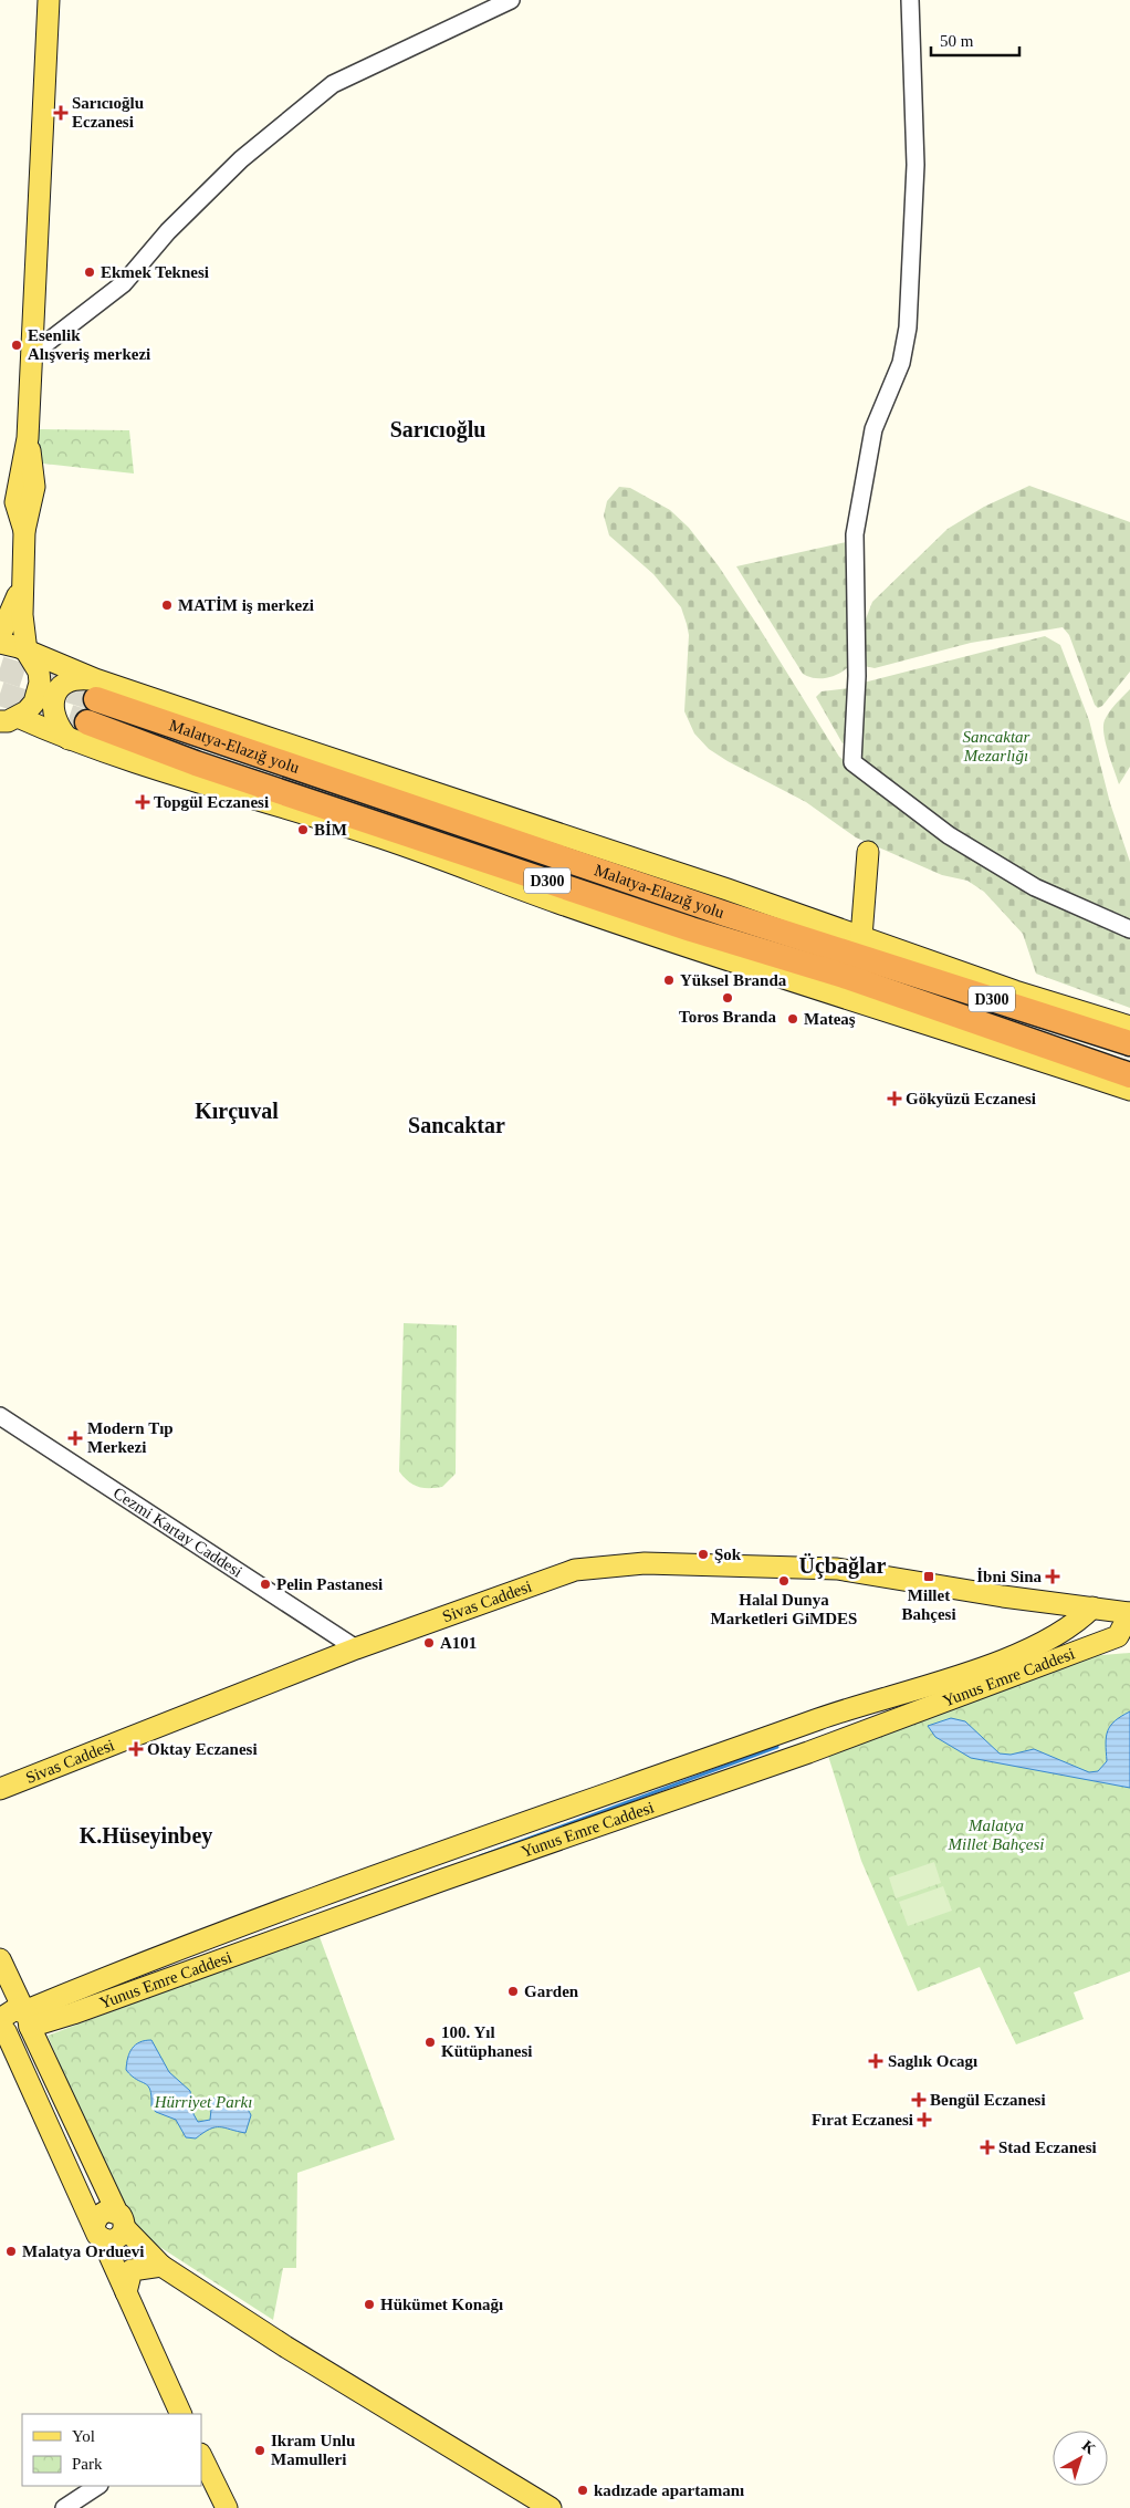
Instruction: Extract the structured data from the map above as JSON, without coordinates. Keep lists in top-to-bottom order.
{
  "streets": {
    "highway": ["Malatya-Elazığ yolu", "D300"],
    "main road": ["Sivas Caddesi", "Yunus Emre Caddesi"],
    "street": ["Cezmi Kartay Caddesi"]
  },
  "crossings": [
    ["Malatya-Elazığ yolu", "D300"],
    ["Cezmi Kartay Caddesi", "Sivas Caddesi"]
  ],
  "districts": [
    "Sarıcıoğlu",
    "Kırçuval",
    "Sancaktar",
    "Üçbağlar",
    "K.Hüseyinbey"
  ],
  "parks": ["Sancaktar Mezarlığı", "Malatya Millet Bahçesi", "Hürriyet Parkı"],
  "places": {
    "health": [
      "Sarıcıoğlu Eczanesi",
      "Topgül Eczanesi",
      "Gökyüzü Eczanesi",
      "Modern Tıp Merkezi",
      "İbni Sina",
      "Oktay Eczanesi",
      "Saglık Ocagı",
      "Bengül Eczanesi",
      "Fırat Eczanesi",
      "Stad Eczanesi"
    ],
    "other": [
      "Ekmek Teknesi",
      "Esenlik Alışveriş merkezi",
      "MATİM iş merkezi",
      "BİM",
      "Yüksel Branda",
      "Toros Branda",
      "Mateaş",
      "Şok",
      "Halal Dunya Marketleri GiMDES",
      "Pelin Pastanesi",
      "A101",
      "Garden",
      "100. Yıl Kütüphanesi",
      "Malatya Orduevi",
      "Hükümet Konağı",
      "Ikram Unlu Mamulleri",
      "kadızade apartamanı"
    ],
    "transit": ["Millet Bahçesi"]
  },
  "legend": ["Yol", "Park"],
  "scale_bar": "50 m",
  "north": "top right"
}
